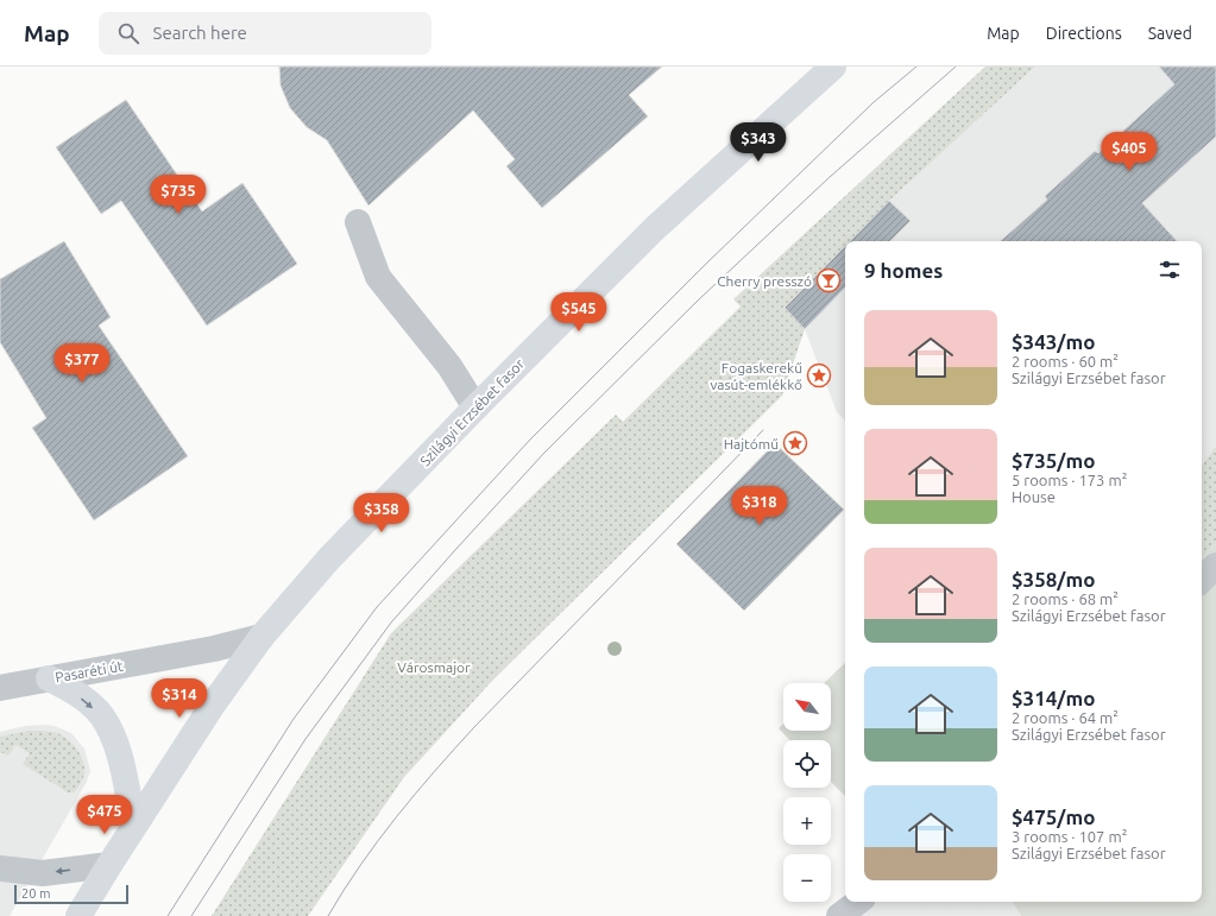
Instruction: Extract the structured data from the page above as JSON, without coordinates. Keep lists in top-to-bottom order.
{
  "streets": {
    "main road": ["Szilágyi Erzsébet fasor"],
    "street": ["Pasaréti út"]
  },
  "crossings": [
    ["Szilágyi Erzsébet fasor", "Pasaréti út"]
  ],
  "parks": ["Városmajor"],
  "places": {
    "bar": ["Cherry presszó"],
    "place": ["Fogaskerekű vasút-emlékkő", "Hajtómű"]
  },
  "scale_bar": "20 m",
  "north": "top left",
  "page": {
    "header": "Map",
    "search": "Search here",
    "nav": ["Map", "Directions", "Saved"],
    "price": [
      "$343",
      "$405",
      "$735",
      "$545",
      "$377",
      "$318",
      "$358",
      "$314",
      "$475"
    ],
    "heading": "9 homes",
    "list": [
      {
        "name": "$343/mo",
        "note": "2 rooms · 60 m² · Szilágyi Erzsébet fasor"
      },
      {
        "name": "$735/mo",
        "note": "5 rooms · 173 m² · House"
      },
      {
        "name": "$358/mo",
        "note": "2 rooms · 68 m² · Szilágyi Erzsébet fasor"
      },
      {
        "name": "$314/mo",
        "note": "2 rooms · 64 m² · Szilágyi Erzsébet fasor"
      },
      {
        "name": "$475/mo",
        "note": "3 rooms · 107 m² · Szilágyi Erzsébet fasor"
      }
    ],
    "map_buttons": ["+", "−"],
    "scale": "20 m"
  }
}
